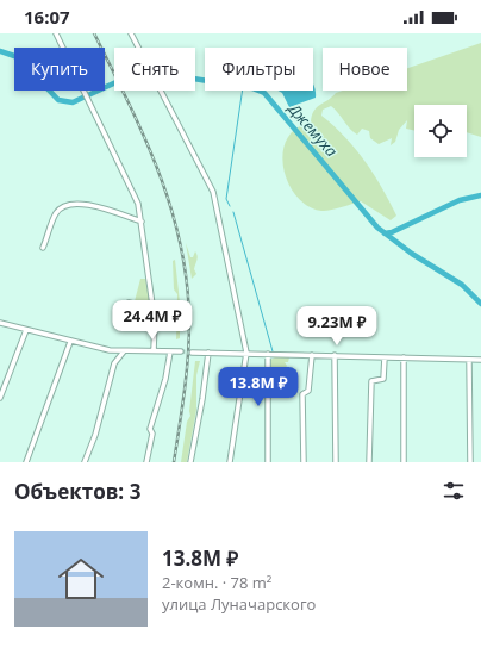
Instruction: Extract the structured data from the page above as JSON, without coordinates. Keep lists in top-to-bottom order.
{
  "water": ["Джемуха"],
  "page": {
    "status": "16:07",
    "chip": [
      "Купить",
      "Снять",
      "Фильтры",
      "Новое"
    ],
    "price": ["24.4M ₽", "9.23M ₽", "13.8M ₽"],
    "heading": "Объектов: 3",
    "list": [
      {
        "name": "13.8M ₽",
        "note": "2-комн. · 78 m² · улица Луначарского"
      }
    ]
  }
}
